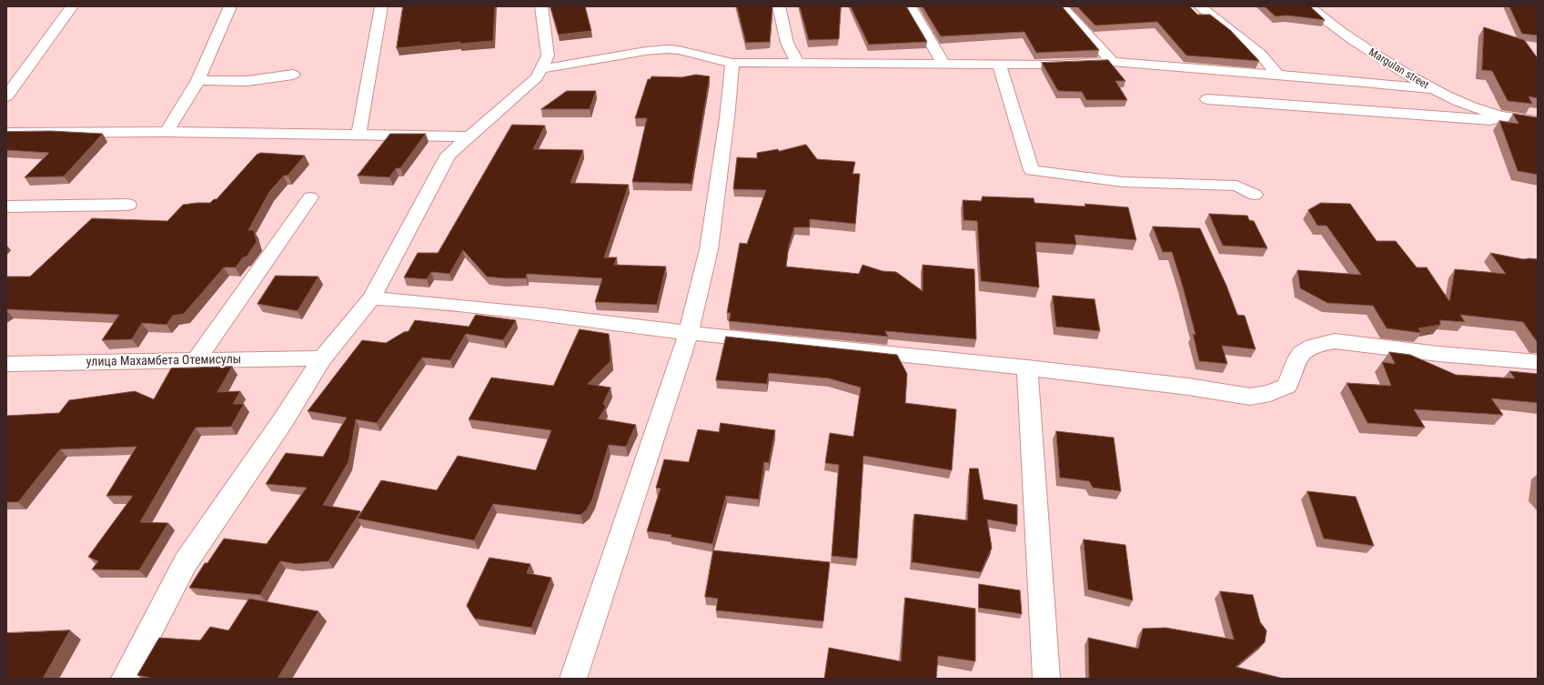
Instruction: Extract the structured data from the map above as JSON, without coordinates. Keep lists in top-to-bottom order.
{
  "streets": {
    "street": ["Margulan street", "улица Махамбета Отемисулы"]
  }
}
